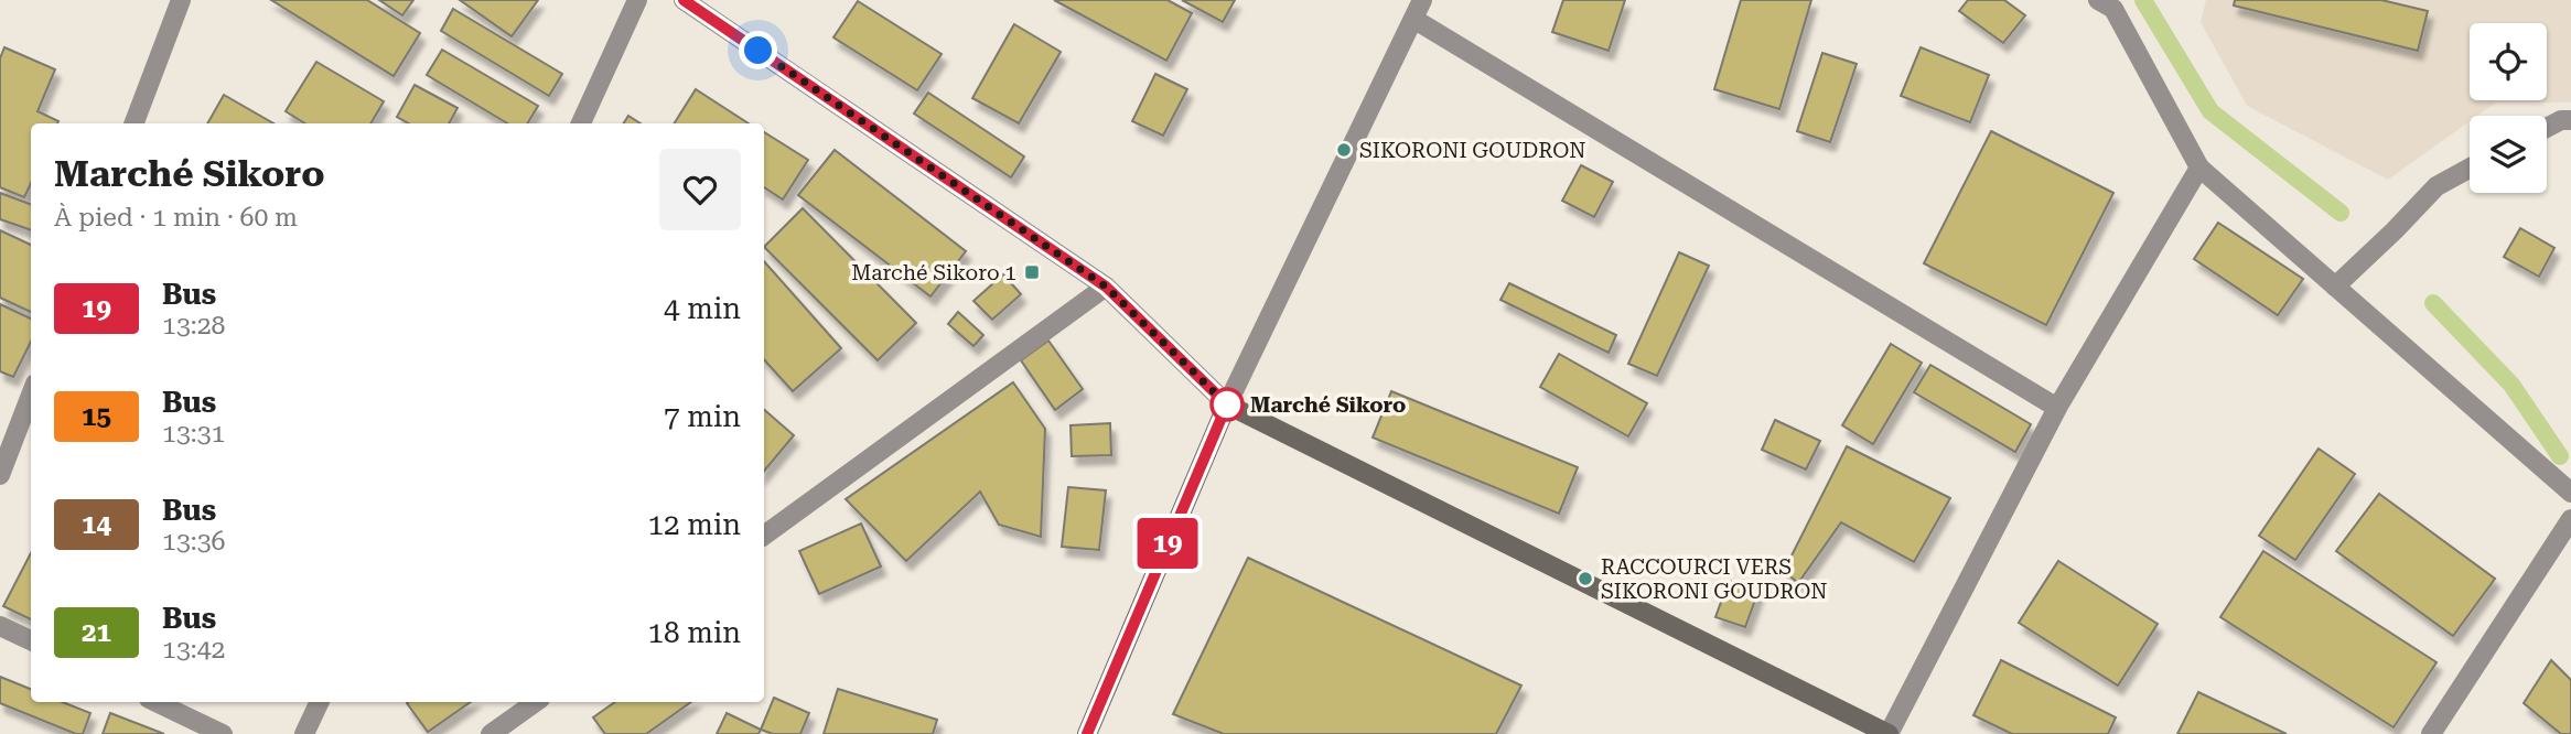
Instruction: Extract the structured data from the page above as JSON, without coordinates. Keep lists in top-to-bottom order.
{
  "places": {
    "other": ["SIKORONI GOUDRON", "Marché Sikoro", "RACCOURCI VERS SIKORONI GOUDRON"],
    "transit": ["Marché Sikoro 1"]
  },
  "lines": ["bus line 19"],
  "page": {
    "on_map": "19",
    "heading": ["Marché Sikoro", "À pied · 1 min · 60 m"],
    "list": [
      {
        "mark": "19",
        "name": "Bus",
        "note": "13:28",
        "value": "4 min"
      },
      {
        "mark": "15",
        "name": "Bus",
        "note": "13:31",
        "value": "7 min"
      },
      {
        "mark": "14",
        "name": "Bus",
        "note": "13:36",
        "value": "12 min"
      },
      {
        "mark": "21",
        "name": "Bus",
        "note": "13:42",
        "value": "18 min"
      }
    ]
  }
}
